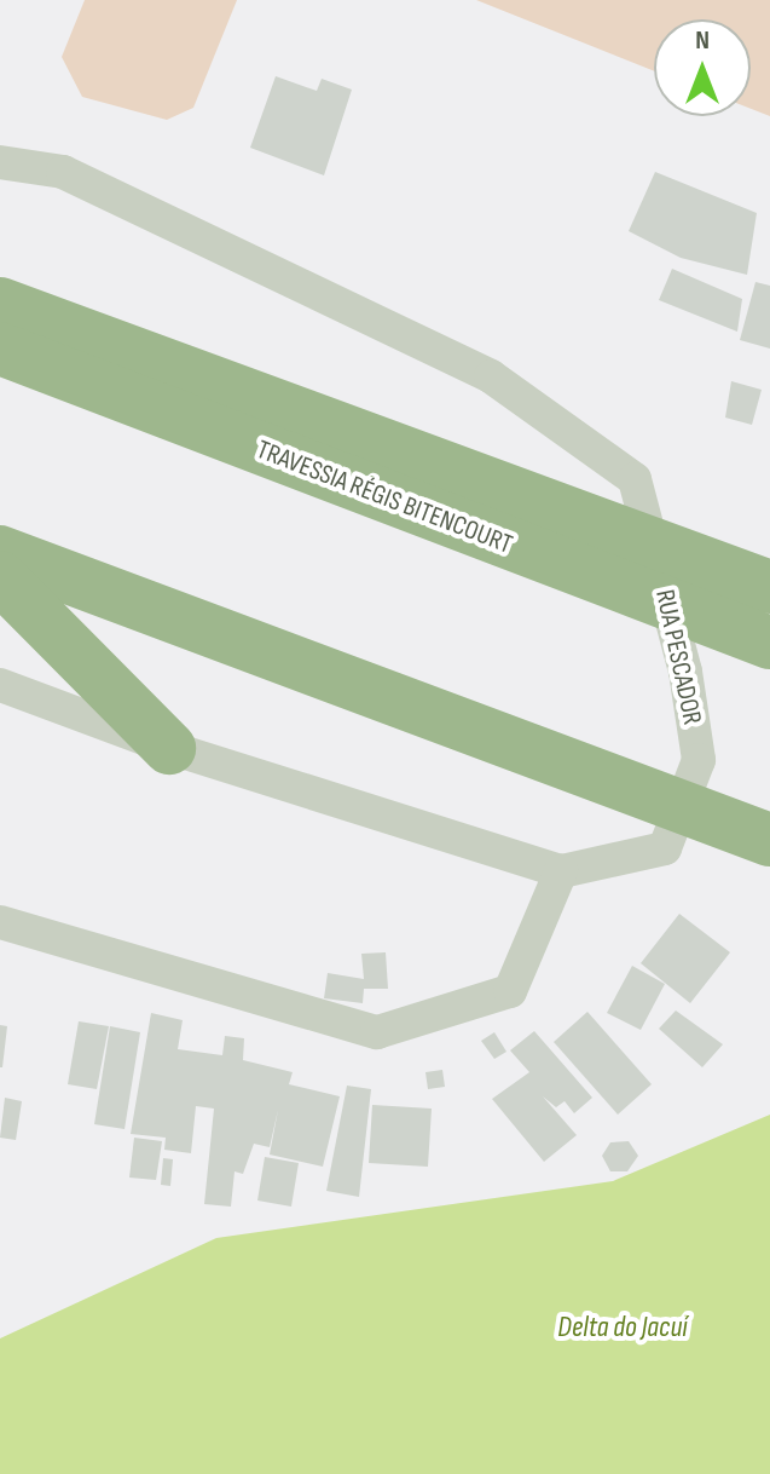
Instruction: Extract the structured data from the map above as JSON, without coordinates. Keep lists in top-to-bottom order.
{
  "streets": {
    "highway": ["TRAVESSIA RÉGIS BITENCOURT"],
    "street": ["RUA PESCADOR"]
  },
  "water": ["Delta do Jacuí"],
  "north": "top"
}
